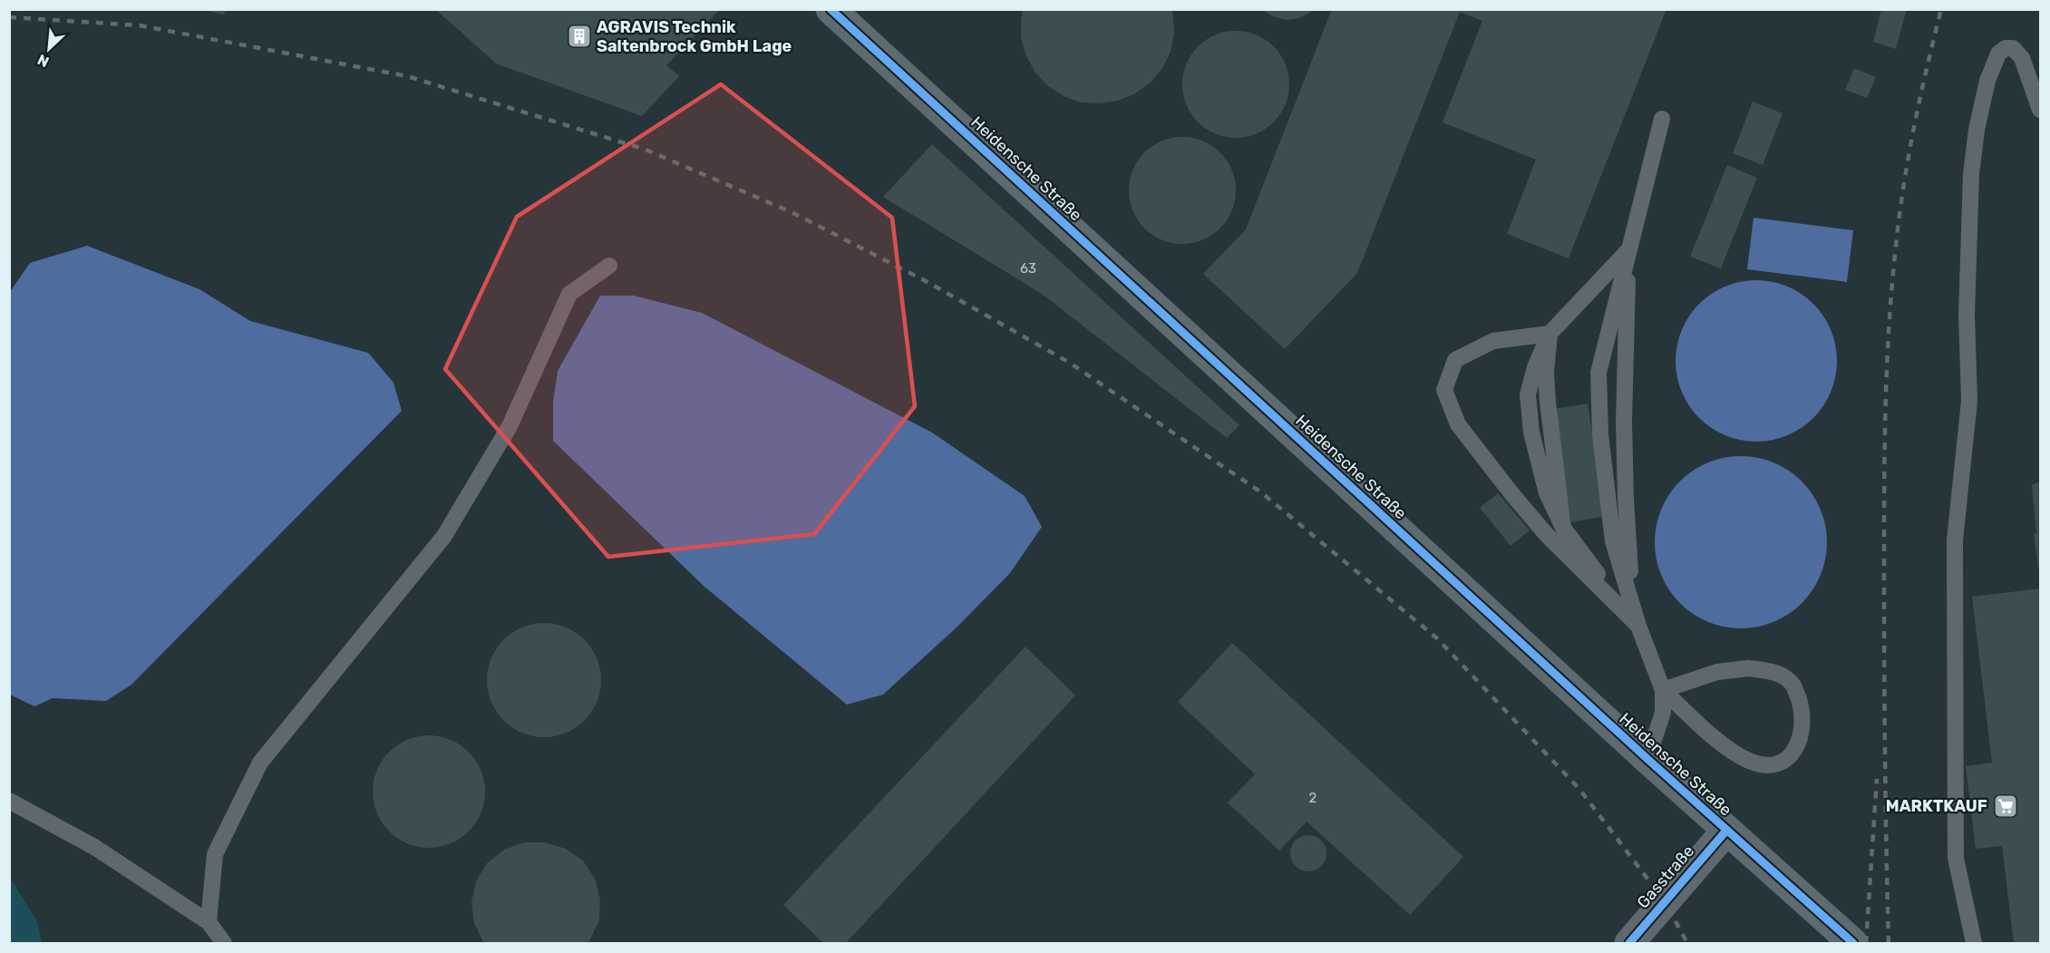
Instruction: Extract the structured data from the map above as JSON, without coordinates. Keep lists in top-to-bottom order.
{
  "streets": {
    "main road": ["Heidensche Straße"],
    "street": ["Gasstraße"]
  },
  "crossings": [
    ["Heidensche Straße", "Gasstraße"]
  ],
  "places": {
    "building": ["AGRAVIS Technik Saltenbrock GmbH Lage"],
    "supermarket": ["MARKTKAUF"]
  },
  "house_numbers": ["63", "2"],
  "north": "bottom left"
}
